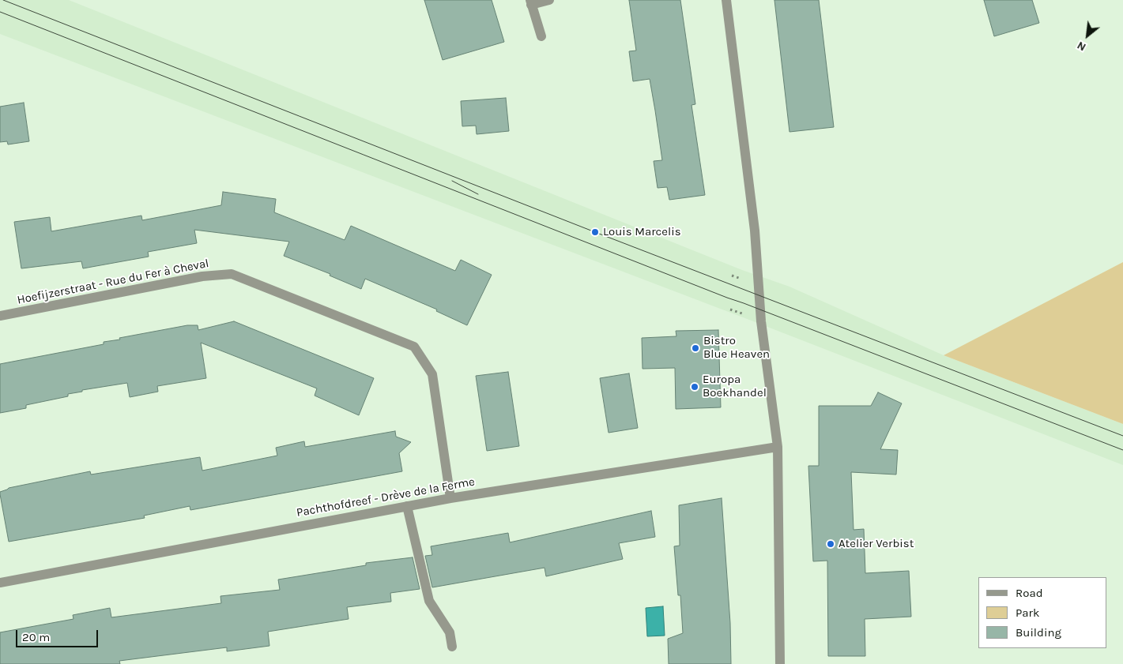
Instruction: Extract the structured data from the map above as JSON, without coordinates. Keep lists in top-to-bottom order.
{
  "streets": {
    "street": ["Hoefijzerstraat - Rue du Fer à Cheval", "Pachthofdreef - Drève de la Ferme"]
  },
  "crossings": [
    ["Hoefijzerstraat - Rue du Fer à Cheval", "Pachthofdreef - Drève de la Ferme"]
  ],
  "places": [
    "Louis Marcelis",
    "Bistro Blue Heaven",
    "Europa Boekhandel",
    "Atelier Verbist"
  ],
  "legend": ["Road", "Park", "Building"],
  "scale_bar": "20 m",
  "north": "bottom left"
}
